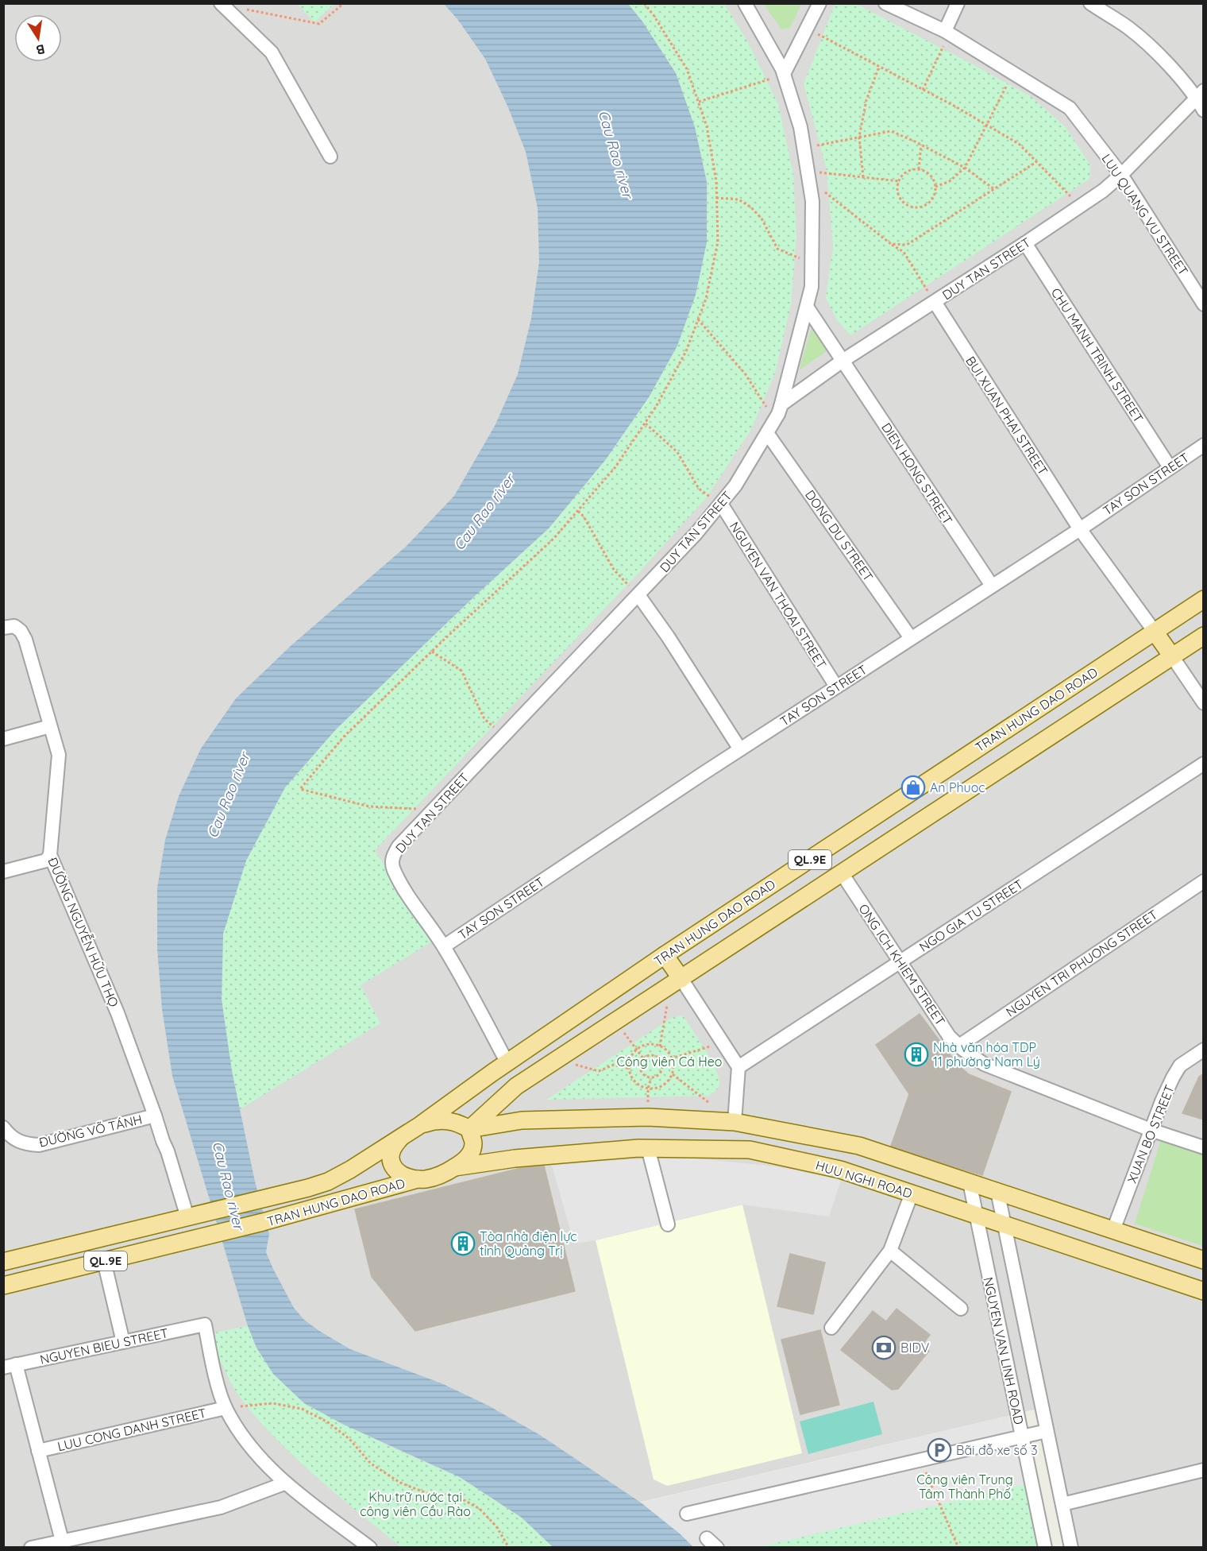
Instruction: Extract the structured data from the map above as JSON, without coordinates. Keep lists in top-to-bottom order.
{
  "streets": {
    "main road": ["TRAN HUNG DAO ROAD", "QL.9E", "HUU NGHI ROAD"],
    "street": [
      "LUU QUANG VU STREET",
      "DUY TAN STREET",
      "CHU MANH TRINH STREET",
      "BUI XUAN PHAI STREET",
      "DIEN HONG STREET",
      "TAY SON STREET",
      "DONG DU STREET",
      "NGUYEN VAN THOAI STREET",
      "NGO GIA TU STREET",
      "ĐƯỜNG NGUYỄN HỮU THỌ",
      "NGUYEN TRI PHUONG STREET",
      "ONG ICH KHIEM STREET",
      "ĐƯỜNG VÕ TÁNH",
      "XUAN BO STREET",
      "NGUYEN BIEU STREET",
      "NGUYEN VAN LINH ROAD",
      "LUU CONG DANH STREET"
    ]
  },
  "crossings": [
    ["LUU QUANG VU STREET", "DUY TAN STREET"],
    ["DUY TAN STREET", "CHU MANH TRINH STREET"],
    ["DUY TAN STREET", "BUI XUAN PHAI STREET"],
    ["DUY TAN STREET", "DIEN HONG STREET"],
    ["DUY TAN STREET", "TAY SON STREET"],
    ["DUY TAN STREET", "DONG DU STREET"],
    ["DUY TAN STREET", "NGUYEN VAN THOAI STREET"],
    ["DUY TAN STREET", "TRAN HUNG DAO ROAD"],
    ["CHU MANH TRINH STREET", "TAY SON STREET"],
    ["BUI XUAN PHAI STREET", "TAY SON STREET"],
    ["BUI XUAN PHAI STREET", "TRAN HUNG DAO ROAD"],
    ["DIEN HONG STREET", "TAY SON STREET"],
    ["TAY SON STREET", "DONG DU STREET"],
    ["TAY SON STREET", "NGUYEN VAN THOAI STREET"],
    ["TRAN HUNG DAO ROAD", "QL.9E"],
    ["TRAN HUNG DAO ROAD", "ĐƯỜNG NGUYỄN HỮU THỌ"],
    ["TRAN HUNG DAO ROAD", "HUU NGHI ROAD"],
    ["QL.9E", "ĐƯỜNG NGUYỄN HỮU THỌ"],
    ["QL.9E", "ONG ICH KHIEM STREET"],
    ["QL.9E", "HUU NGHI ROAD"],
    ["NGO GIA TU STREET", "ONG ICH KHIEM STREET"],
    ["ĐƯỜNG NGUYỄN HỮU THỌ", "ĐƯỜNG VÕ TÁNH"],
    ["NGUYEN TRI PHUONG STREET", "ONG ICH KHIEM STREET"],
    ["ONG ICH KHIEM STREET", "XUAN BO STREET"],
    ["XUAN BO STREET", "HUU NGHI ROAD"],
    ["HUU NGHI ROAD", "NGUYEN VAN LINH ROAD"],
    ["NGUYEN BIEU STREET", "LUU CONG DANH STREET"]
  ],
  "water": ["Cau Rao river"],
  "parks": ["Công viên Cá Heo", "Công viên Trung Tâm Thành Phố", "Khu trữ nước tại công viên Cầu Rào"],
  "places": {
    "shop": ["An Phuoc"],
    "building": ["Nhà văn hóa TDP 11 phường Nam Lý", "Tòa nhà điện lực tỉnh Quảng Trị"],
    "bank": ["BIDV"],
    "parking": ["Bãi đỗ xe số 3"]
  },
  "north": "bottom"
}
